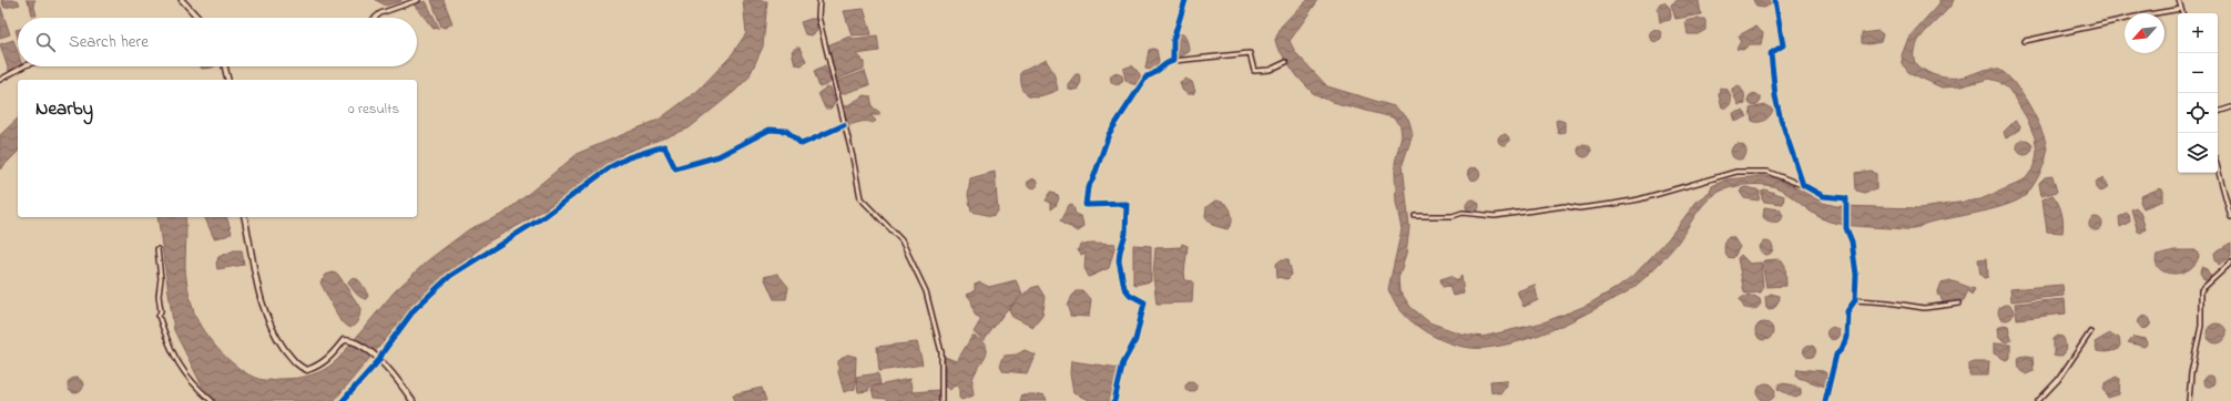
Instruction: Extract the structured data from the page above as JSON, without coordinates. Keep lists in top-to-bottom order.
{
  "north": "bottom left",
  "page": {
    "map_buttons": ["+", "−"],
    "search": "Search here",
    "heading": ["Nearby", "0 results"]
  }
}
